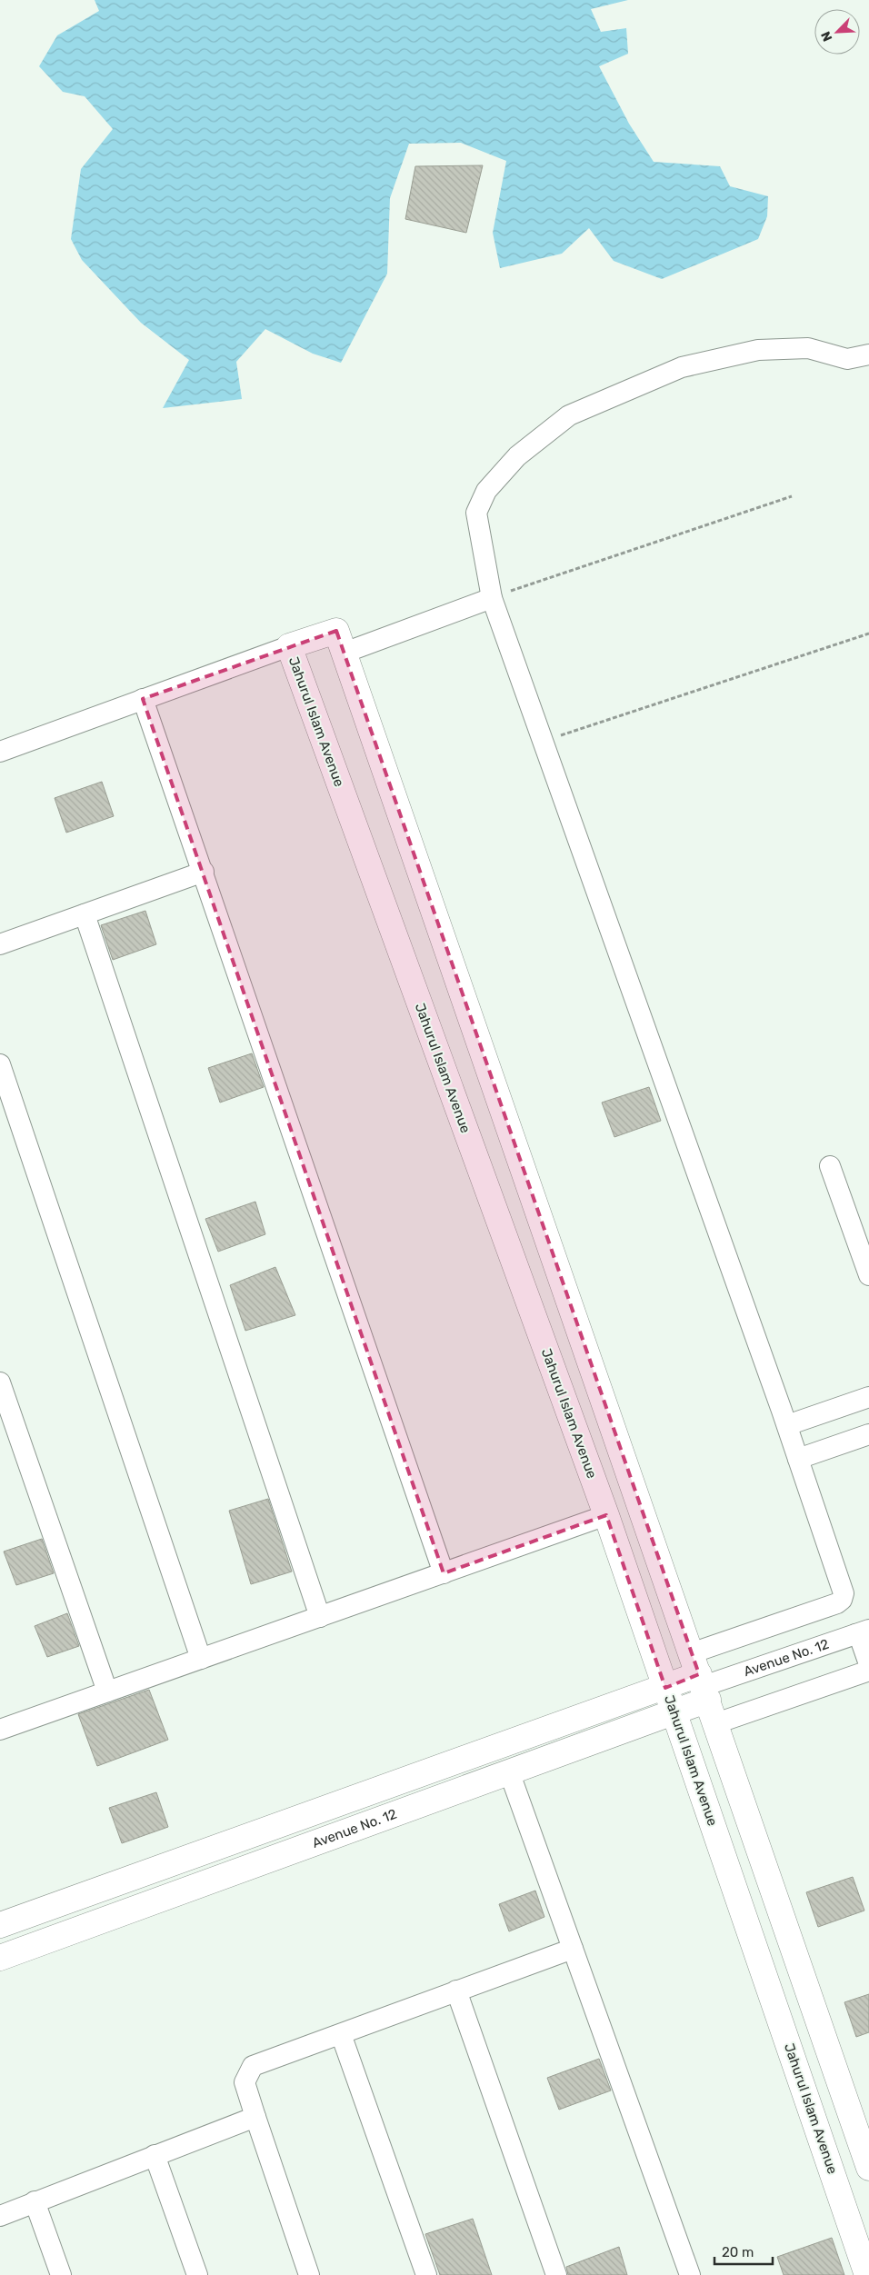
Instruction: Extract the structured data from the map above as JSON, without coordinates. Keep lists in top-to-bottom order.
{
  "streets": {
    "street": ["Jahurul Islam Avenue", "Avenue No. 12"]
  },
  "crossings": [
    ["Jahurul Islam Avenue", "Avenue No. 12"]
  ],
  "scale_bar": "20 m",
  "north": "bottom left"
}
